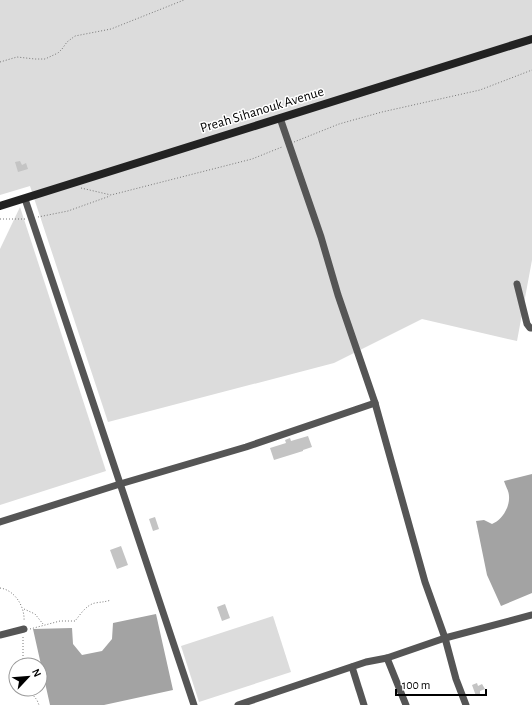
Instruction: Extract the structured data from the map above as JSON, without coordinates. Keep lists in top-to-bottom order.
{
  "streets": {
    "street": ["Preah Sihanouk Avenue"]
  },
  "scale_bar": "100 m",
  "north": "top right"
}
